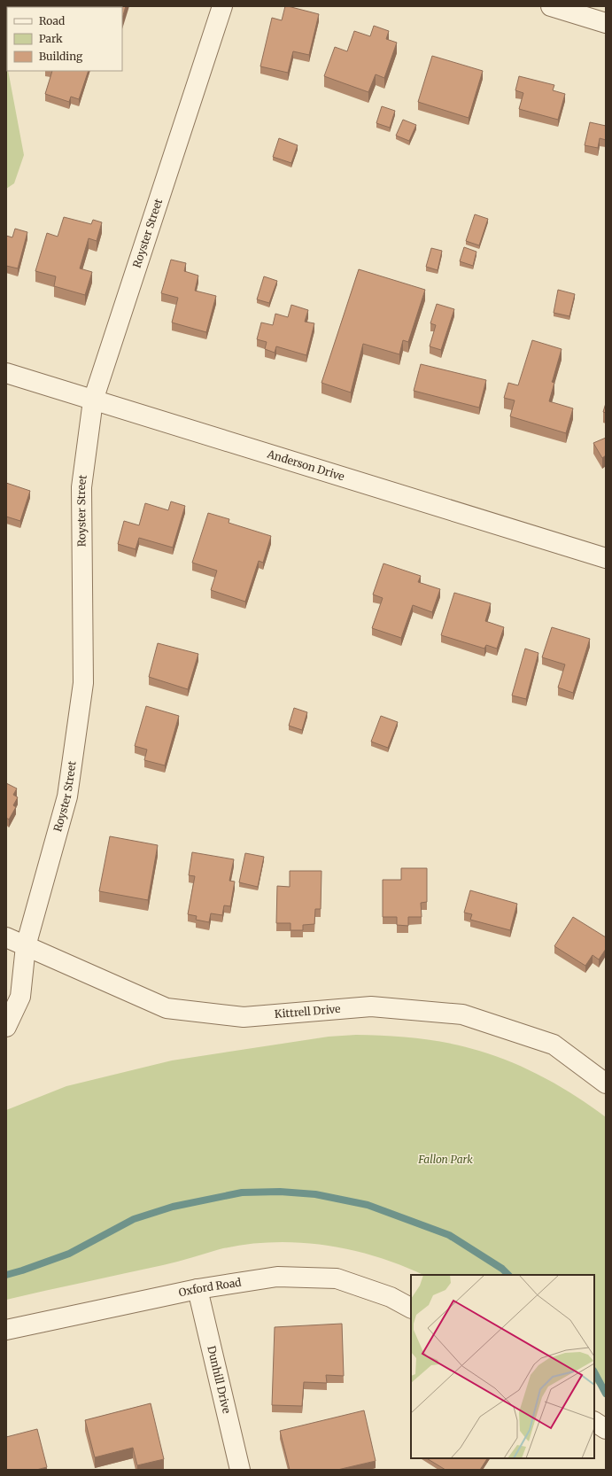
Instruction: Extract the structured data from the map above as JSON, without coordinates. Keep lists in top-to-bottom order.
{
  "streets": {
    "street": [
      "Royster Street",
      "Anderson Drive",
      "Kittrell Drive",
      "Oxford Road",
      "Dunhill Drive"
    ]
  },
  "crossings": [
    ["Royster Street", "Anderson Drive"],
    ["Royster Street", "Kittrell Drive"],
    ["Oxford Road", "Dunhill Drive"]
  ],
  "parks": ["Fallon Park"],
  "legend": ["Road", "Park", "Building"]
}
